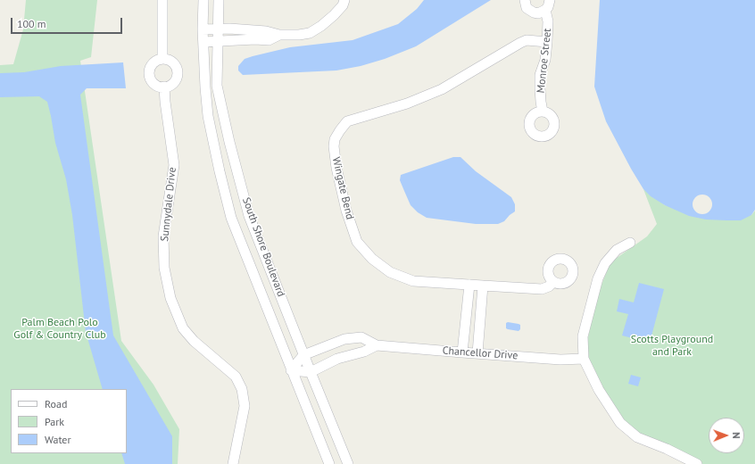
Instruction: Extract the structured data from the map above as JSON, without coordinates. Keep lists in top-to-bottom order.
{
  "streets": {
    "street": [
      "Monroe Street",
      "Wingate Bend",
      "Sunnydale Drive",
      "South Shore Boulevard",
      "Chancellor Drive"
    ]
  },
  "crossings": [
    ["Monroe Street", "Wingate Bend"],
    ["South Shore Boulevard", "Chancellor Drive"]
  ],
  "parks": ["Palm Beach Polo Golf & Country Club", "Scotts Playground and Park"],
  "legend": ["Road", "Park", "Water"],
  "scale_bar": "100 m",
  "north": "right"
}
